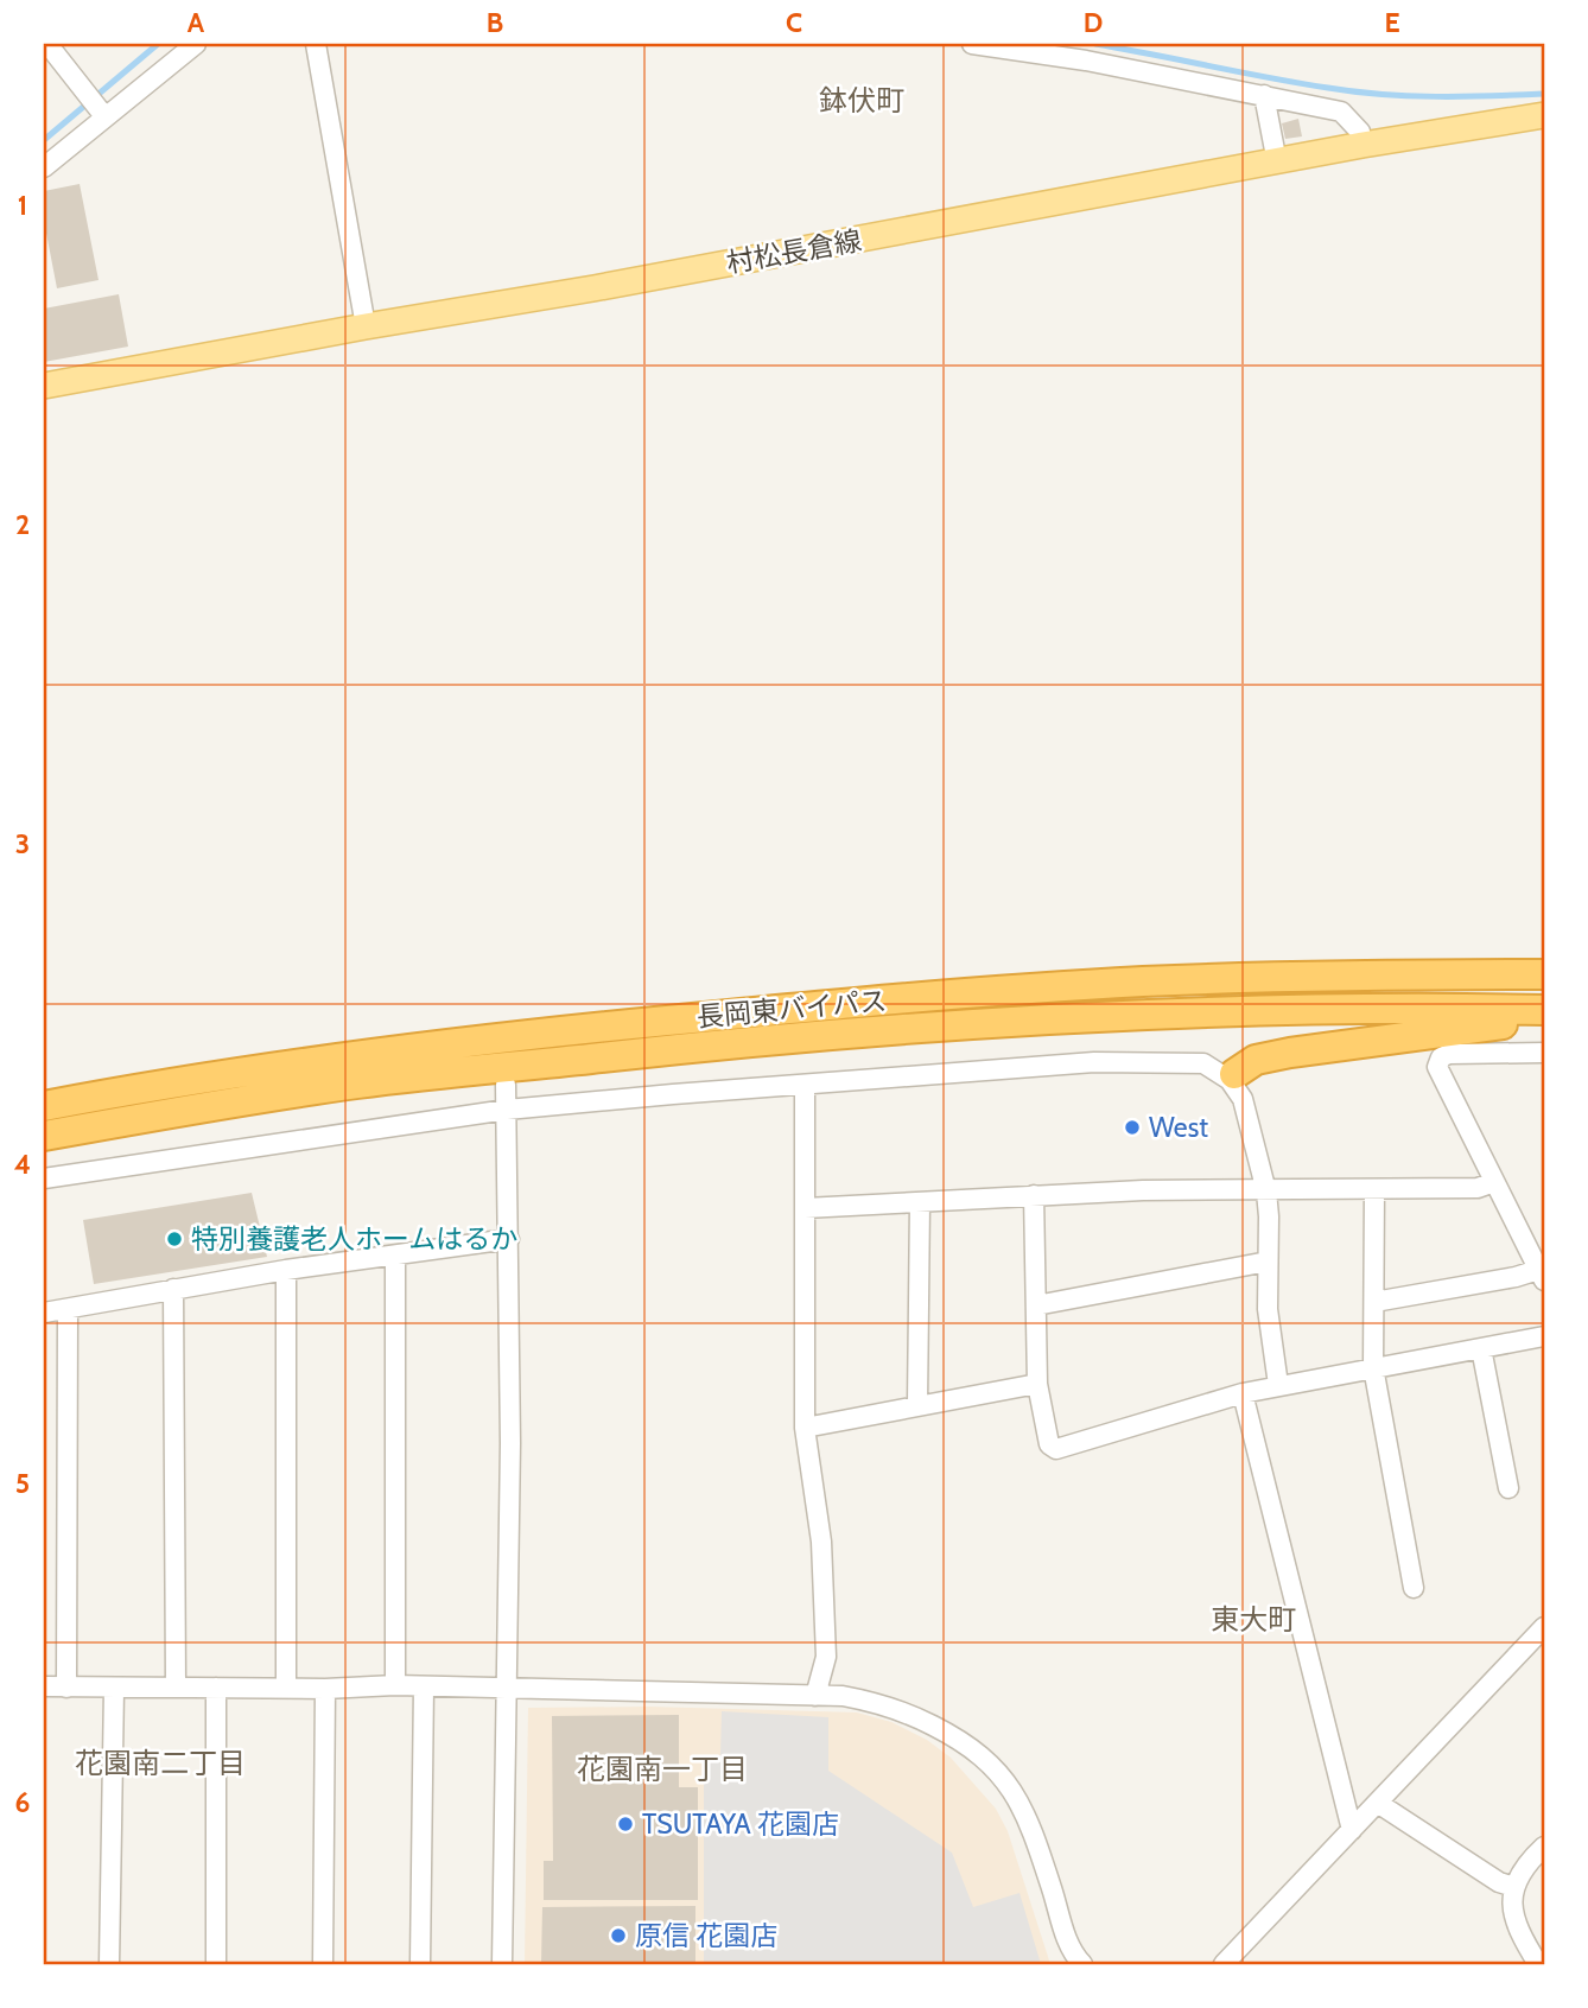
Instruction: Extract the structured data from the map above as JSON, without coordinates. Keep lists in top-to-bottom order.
{
  "streets": {
    "highway": ["長岡東バイパス"],
    "main road": ["村松長倉線"]
  },
  "districts": [
    "鉢伏町",
    "東大町",
    "花園南二丁目",
    "花園南一丁目"
  ],
  "places": [
    "West",
    "特別養護老人ホームはるか",
    "TSUTAYA 花園店",
    "原信 花園店"
  ],
  "grid": {
    "columns": [
      "A",
      "B",
      "C",
      "D",
      "E"
    ],
    "rows": [
      "1",
      "2",
      "3",
      "4",
      "5",
      "6"
    ]
  }
}
